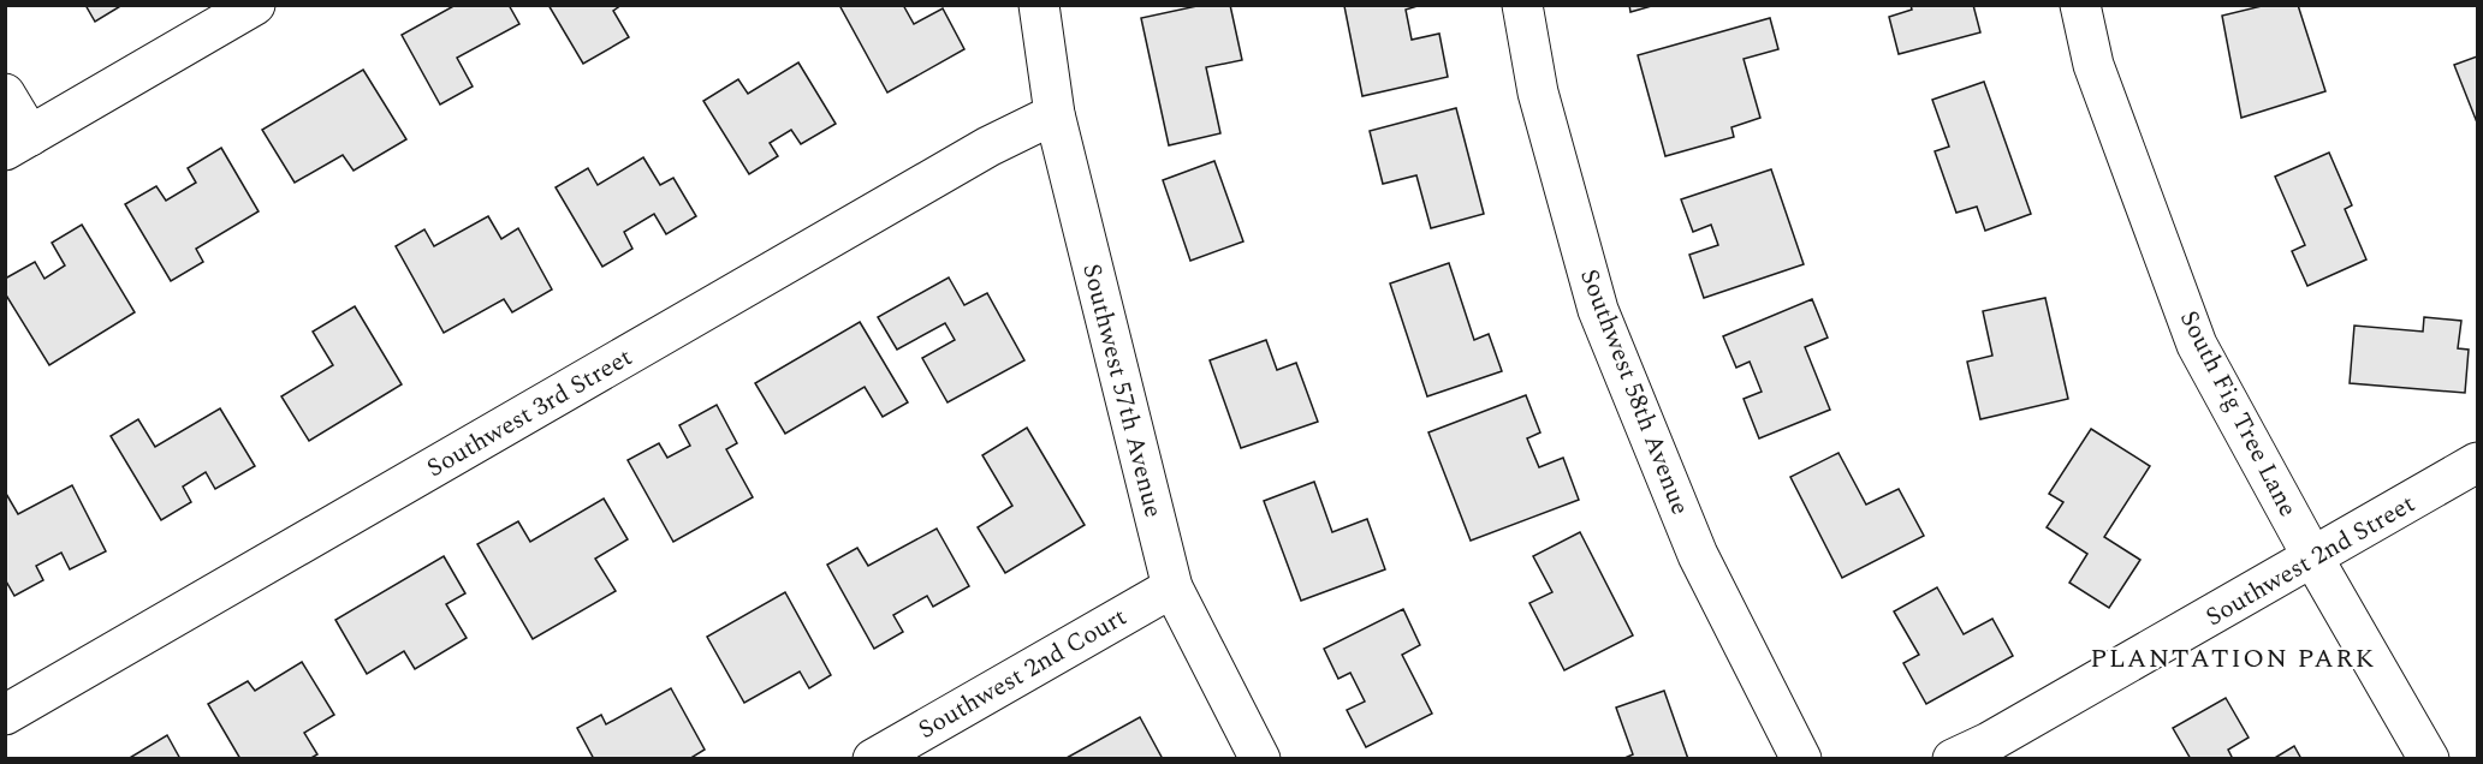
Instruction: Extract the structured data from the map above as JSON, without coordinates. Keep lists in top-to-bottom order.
{
  "streets": {
    "street": [
      "Southwest 57th Avenue",
      "Southwest 58th Avenue",
      "Southwest 3rd Street",
      "South Fig Tree Lane",
      "Southwest 2nd Street",
      "Southwest 2nd Court"
    ]
  },
  "crossings": [
    ["Southwest 57th Avenue", "Southwest 3rd Street"],
    ["Southwest 57th Avenue", "Southwest 2nd Court"],
    ["South Fig Tree Lane", "Southwest 2nd Street"]
  ],
  "districts": ["PLANTATION PARK"]
}
